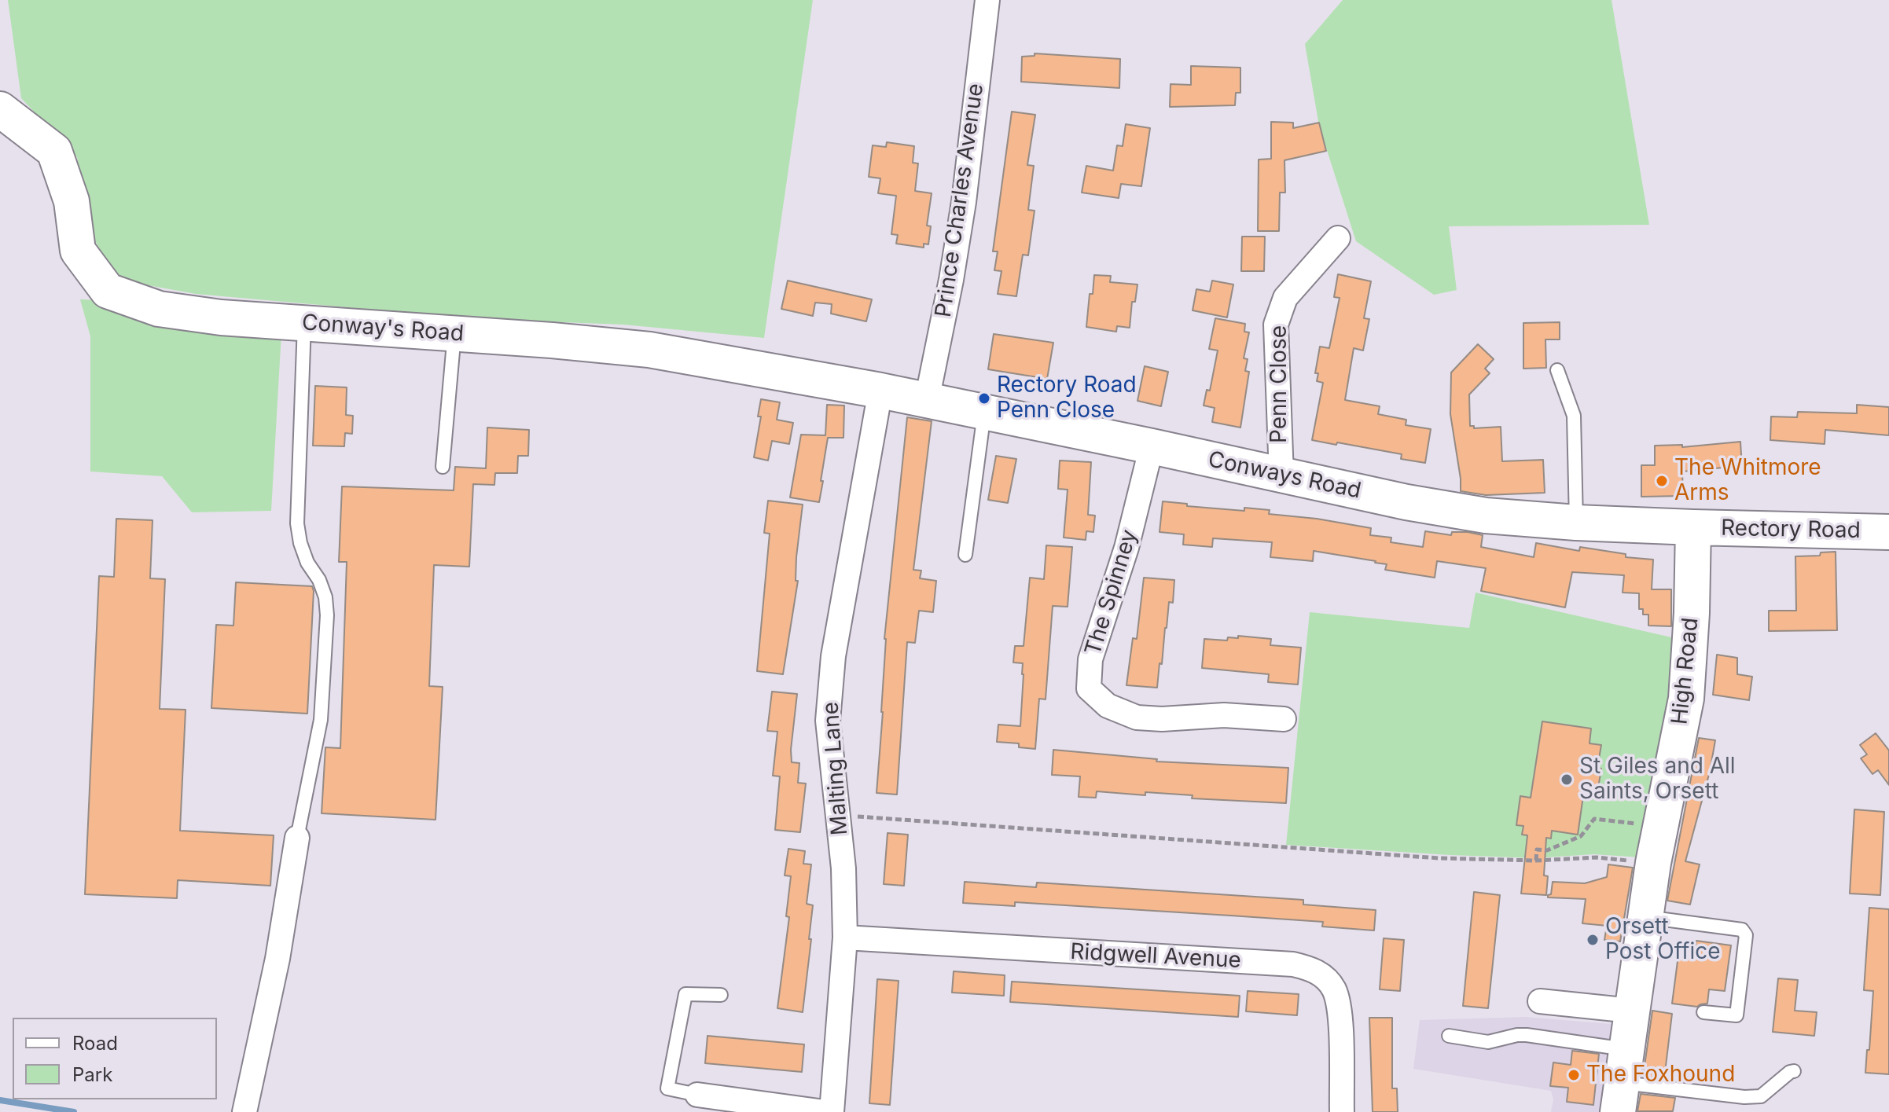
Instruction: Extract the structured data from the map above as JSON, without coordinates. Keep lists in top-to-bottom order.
{
  "streets": {
    "main road": [
      "Conway's Road",
      "Conways Road",
      "Rectory Road",
      "High Road"
    ],
    "street": [
      "Prince Charles Avenue",
      "Penn Close",
      "The Spinney",
      "Malting Lane",
      "Ridgwell Avenue"
    ]
  },
  "crossings": [
    ["Prince Charles Avenue", "Conways Road"],
    ["Conway's Road", "Conways Road"],
    ["Conway's Road", "Malting Lane"],
    ["Penn Close", "Conways Road"],
    ["Conways Road", "Rectory Road"],
    ["Conways Road", "The Spinney"],
    ["Conways Road", "High Road"],
    ["Conways Road", "Malting Lane"],
    ["Rectory Road", "High Road"],
    ["Malting Lane", "Ridgwell Avenue"]
  ],
  "places": [
    "Rectory Road Penn Close",
    "The Whitmore Arms",
    "St Giles and All Saints, Orsett",
    "Orsett Post Office",
    "The Foxhound"
  ],
  "legend": ["Road", "Park"]
}
